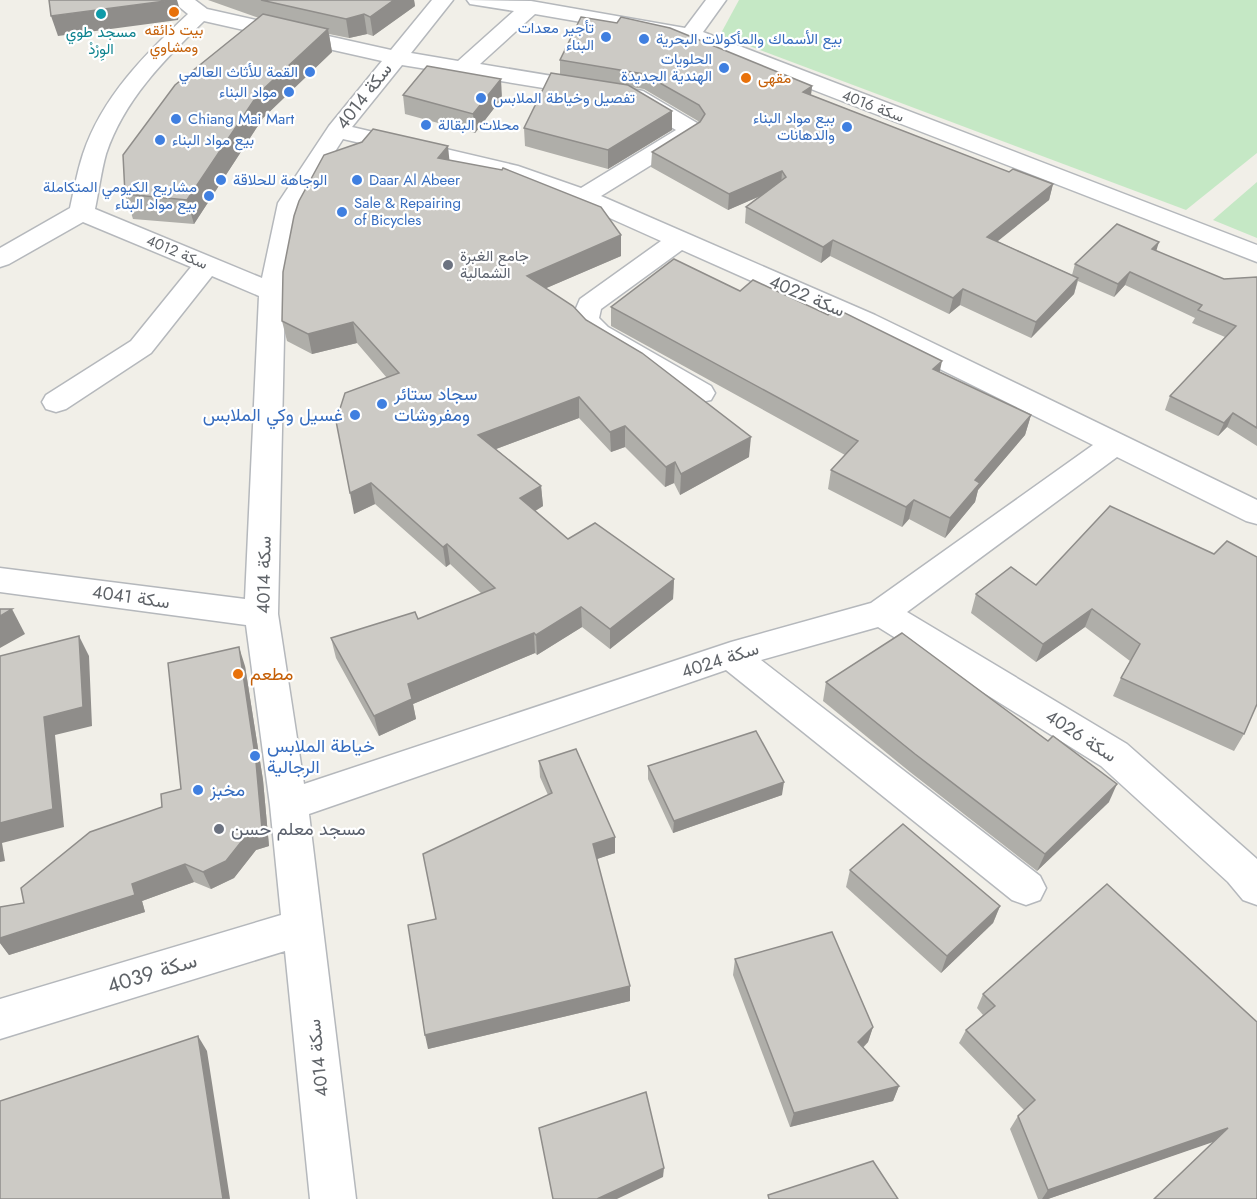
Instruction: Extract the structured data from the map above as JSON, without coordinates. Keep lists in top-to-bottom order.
{
  "streets": {
    "street": [
      "سكة 4014",
      "سكة 4016",
      "سكة 4012",
      "سكة 4022",
      "سكة 4041",
      "سكة 4024",
      "سكة 4026",
      "سكة 4039"
    ]
  },
  "crossings": [
    ["سكة 4014", "سكة 4012"],
    ["سكة 4014", "سكة 4022"],
    ["سكة 4014", "سكة 4041"],
    ["سكة 4014", "سكة 4024"],
    ["سكة 4014", "سكة 4039"],
    ["سكة 4022", "سكة 4024"],
    ["سكة 4024", "سكة 4026"]
  ],
  "places": [
    "بيت ذائقه ومشاوي",
    "مسجد طوي الوِرْدْ",
    "تأجير معدات البناء",
    "بيع الأسماك والمأكولات البحرية",
    "الحلويات الهندية الجديدة",
    "القمة للأثاث العالمي",
    "مقهى",
    "مواد البناء",
    "تفصيل وخياطة الملابس",
    "Chiang Mai Mart",
    "محلات البقالة",
    "بيع مواد البناء والدهانات",
    "بيع مواد البناء",
    "الوجاهة للحلاقة",
    "Daar Al Abeer",
    "مشاريع الكيومي المتكاملة بيع مواد البناء",
    "Sale & Repairing of Bicycles",
    "جامع الغبرة الشمالية",
    "سجاد ستائر ومفروشات",
    "غسيل وكي الملابس",
    "مطعم",
    "خياطة الملابس الرجالية",
    "مخبز",
    "مسجد معلم حسن"
  ]
}
